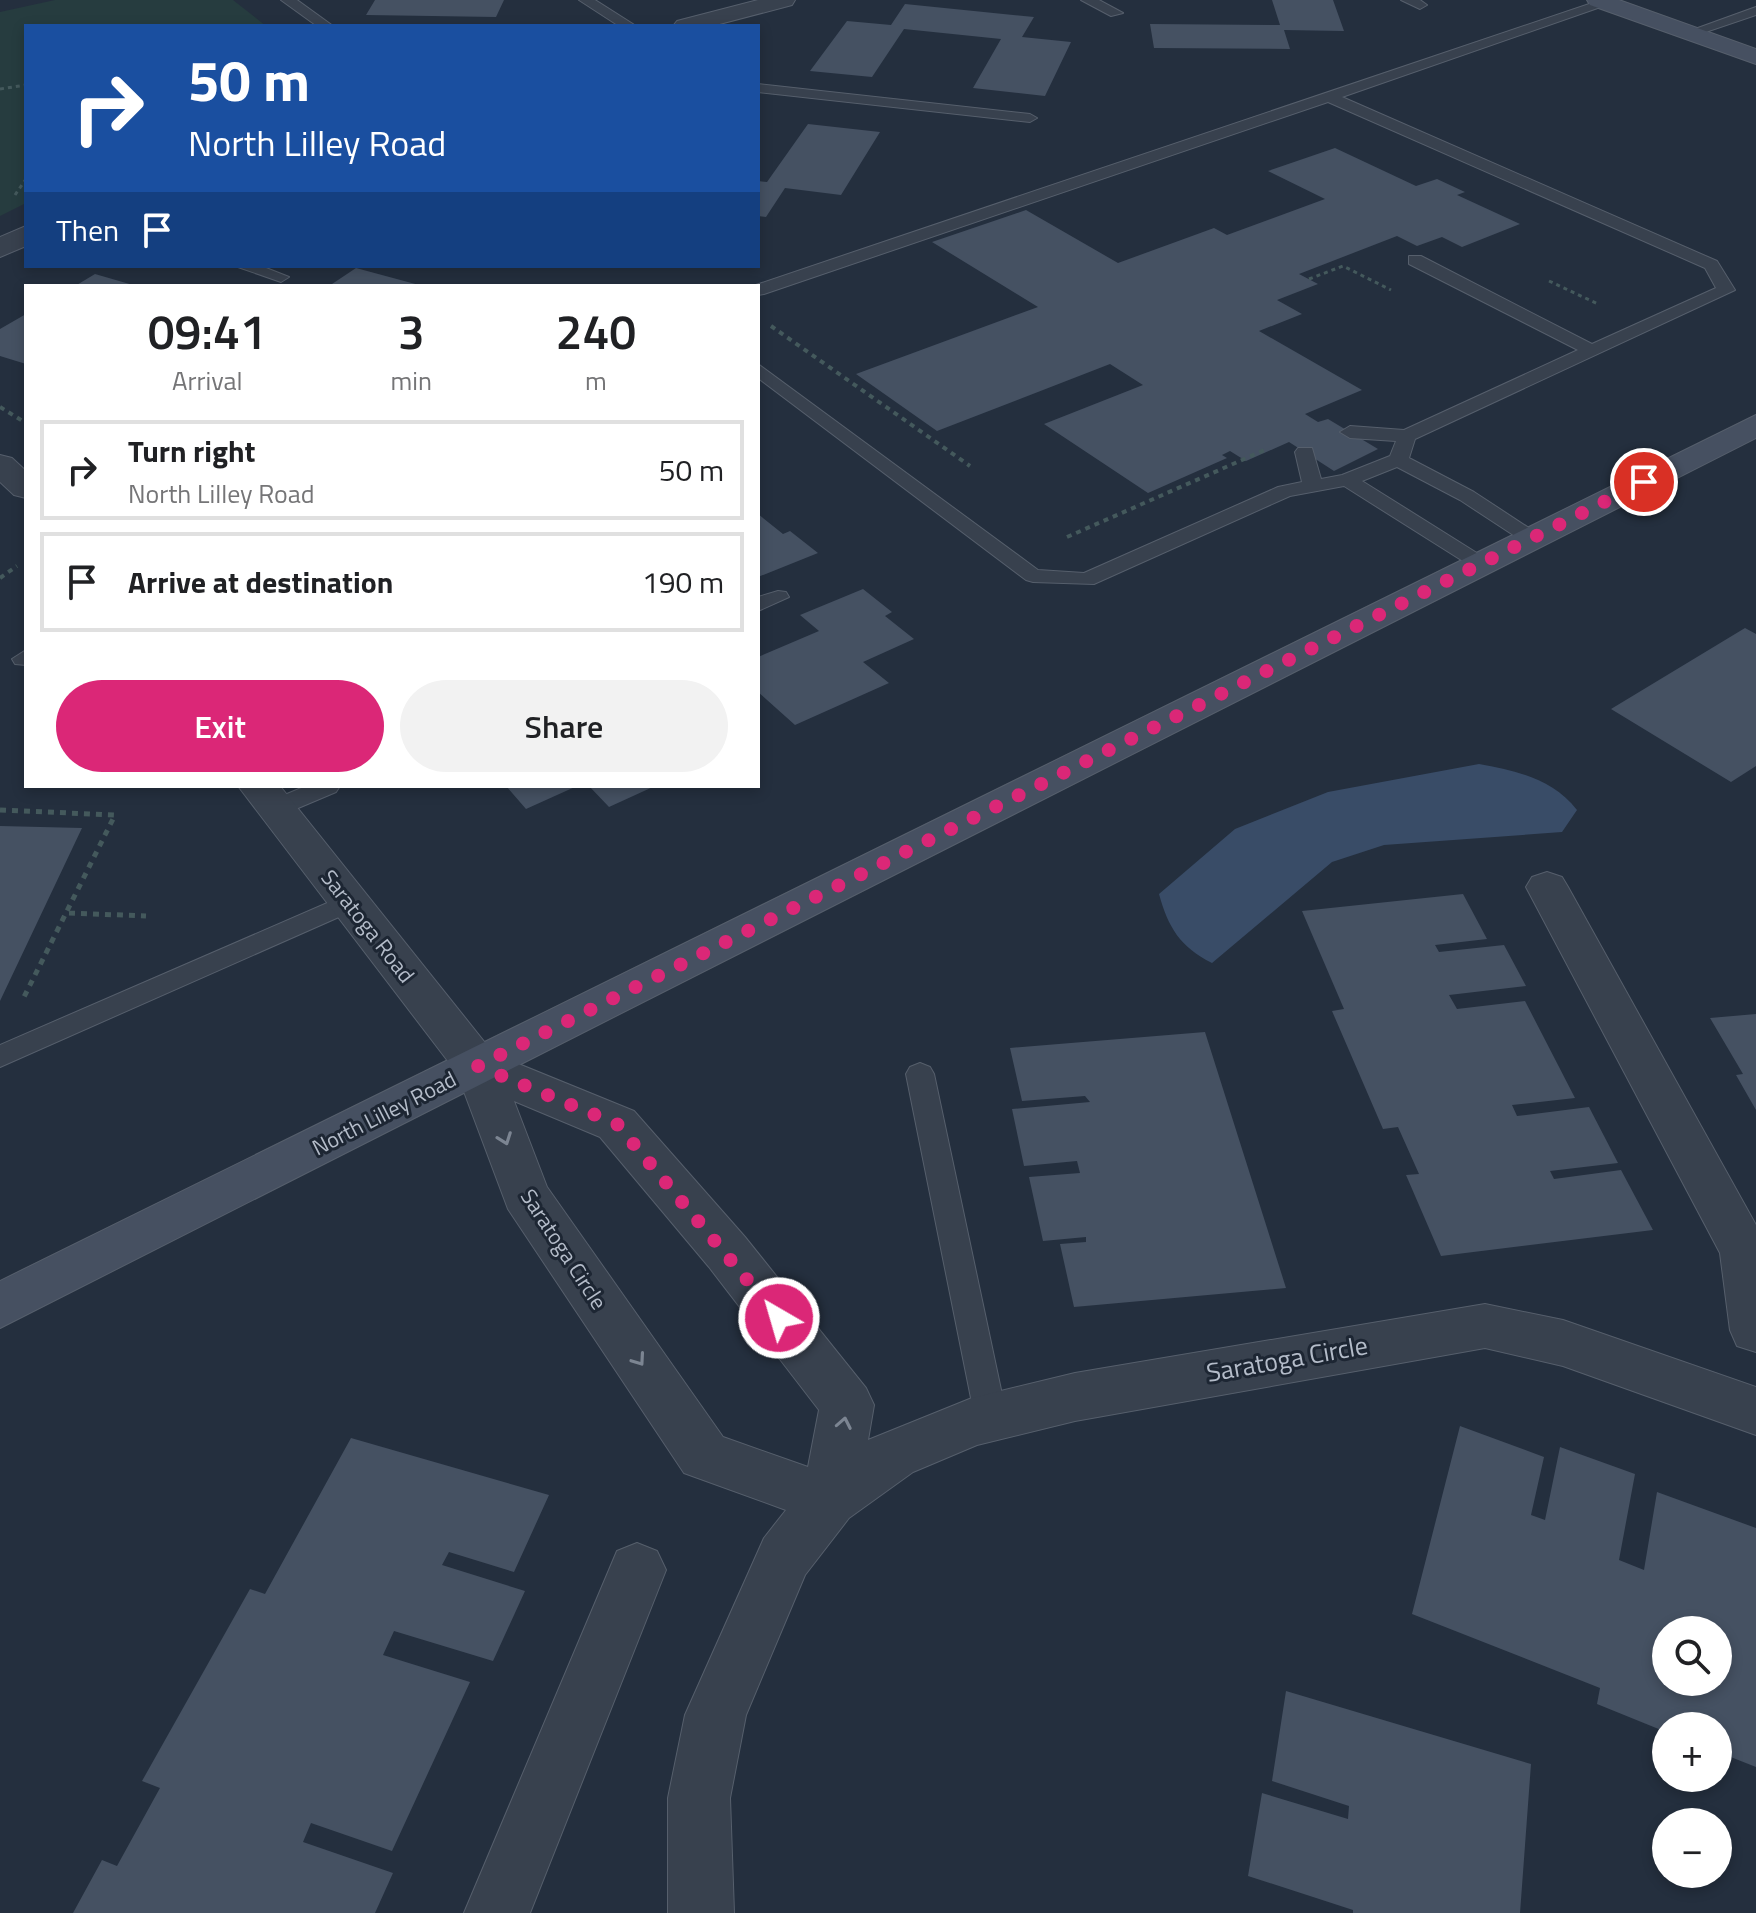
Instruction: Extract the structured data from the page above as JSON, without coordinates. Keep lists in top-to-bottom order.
{
  "streets": {
    "street": ["Saratoga Road", "North Lilley Road", "Saratoga Circle"]
  },
  "crossings": [
    ["Saratoga Road", "North Lilley Road"],
    ["Saratoga Road", "Saratoga Circle"],
    ["North Lilley Road", "Saratoga Circle"]
  ],
  "page": {
    "turn": ["50 m", "North Lilley Road"],
    "then": "Then",
    "eta": [
      "09:41",
      "Arrival",
      "3",
      "min",
      "240",
      "m"
    ],
    "list": [
      {
        "name": "Turn right",
        "note": "North Lilley Road",
        "value": "50 m"
      },
      {
        "name": "Arrive at destination",
        "value": "190 m"
      }
    ],
    "buttons": ["Exit", "Share"],
    "map_buttons": ["+", "−"]
  }
}
